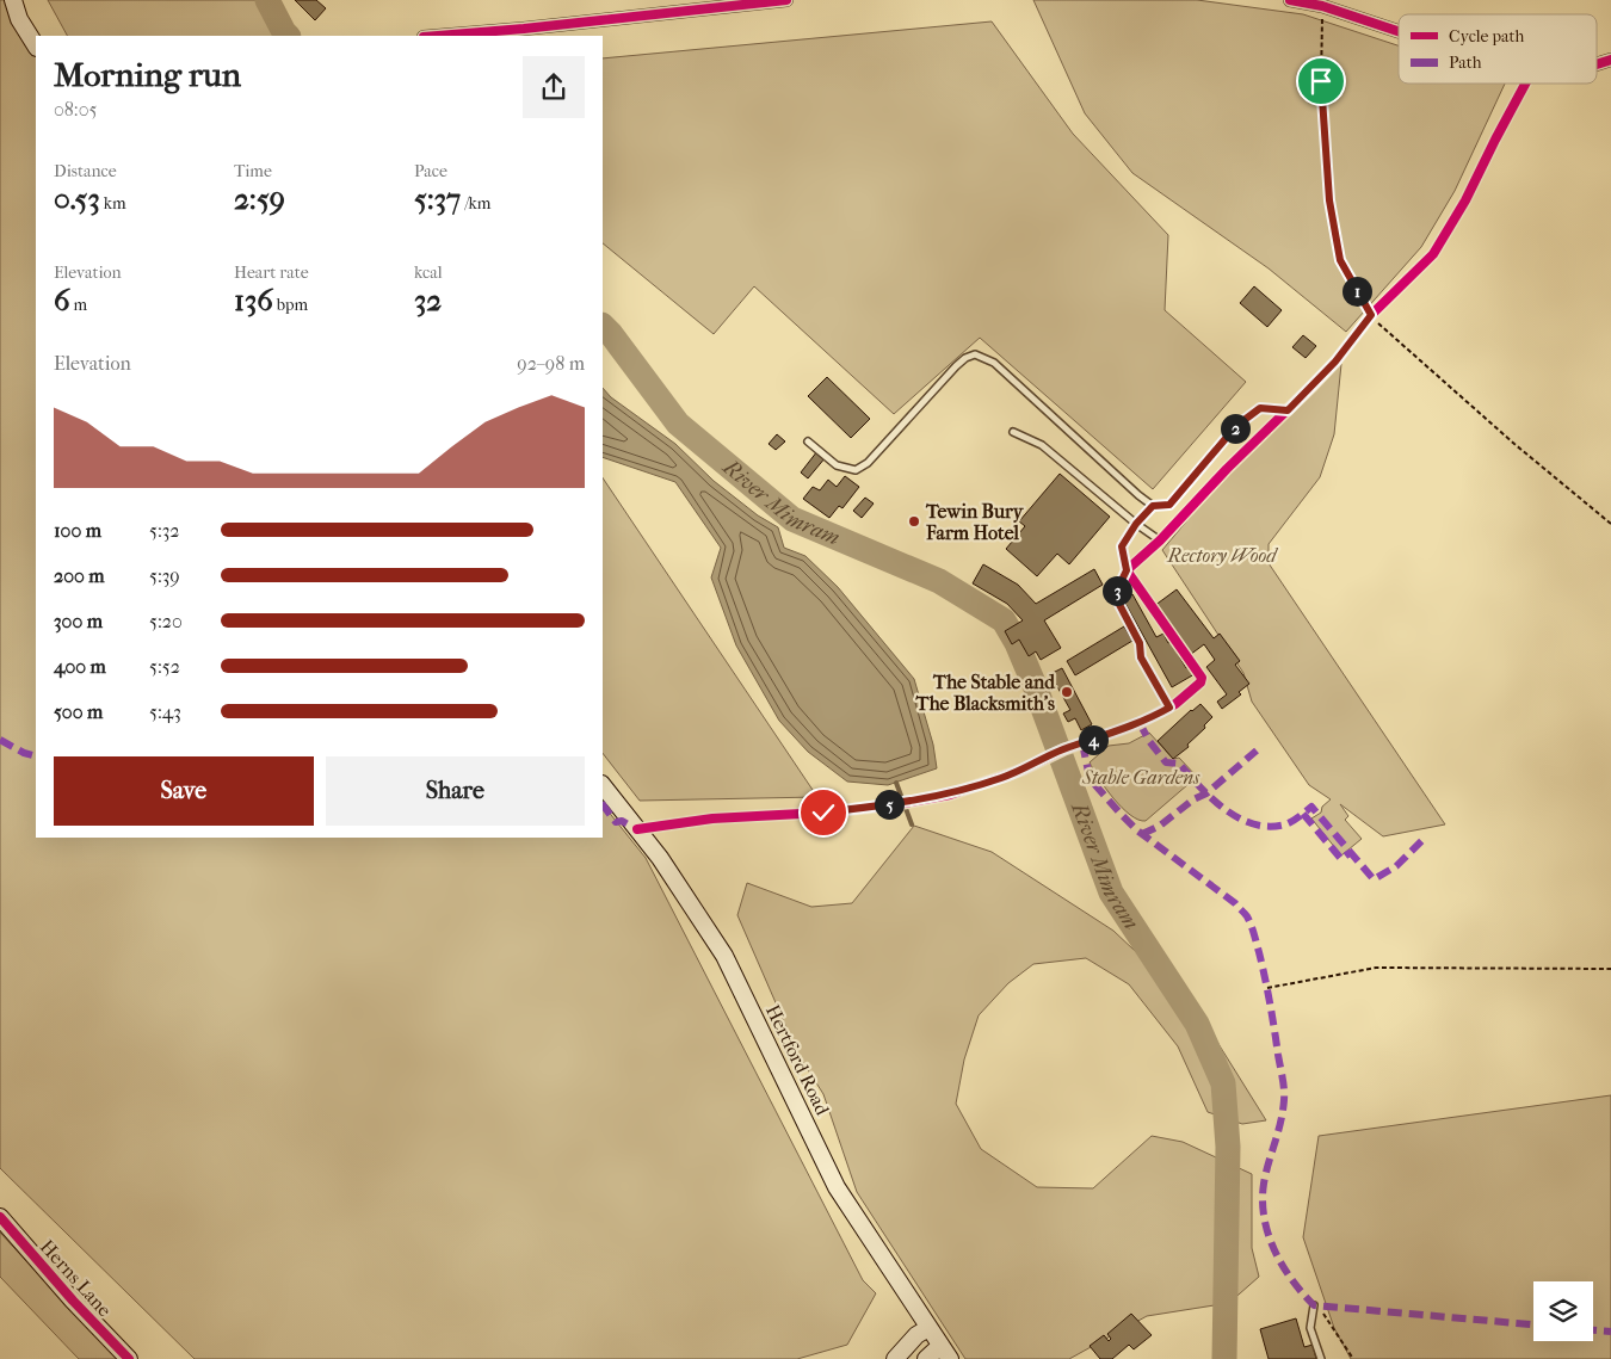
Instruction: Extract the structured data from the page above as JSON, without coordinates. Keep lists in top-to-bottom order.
{
  "streets": {
    "main road": ["Hertford Road", "Herns Lane"]
  },
  "water": ["River Mimram"],
  "parks": ["Rectory Wood", "Stable Gardens"],
  "places": ["Tewin Bury Farm Hotel", "The Stable and The Blacksmith's"],
  "legend": ["Cycle path", "Path"],
  "page": {
    "heading": ["Morning run", "08:05"],
    "stats": [
      ["Distance", "0.53 km"],
      ["Time", "2:59"],
      ["Pace", "5:37 /km"],
      ["Elevation", "6 m"],
      ["Heart rate", "136 bpm"],
      ["kcal", "32"]
    ],
    "pins": [
      "1",
      "2",
      "3",
      "4",
      "5"
    ],
    "chart": ["Elevation", "92–98 m"],
    "list": [
      {
        "name": "100 m",
        "note": "5:32"
      },
      {
        "name": "200 m",
        "note": "5:39"
      },
      {
        "name": "300 m",
        "note": "5:20"
      },
      {
        "name": "400 m",
        "note": "5:52"
      },
      {
        "name": "500 m",
        "note": "5:43"
      }
    ],
    "buttons": ["Save", "Share"]
  }
}
